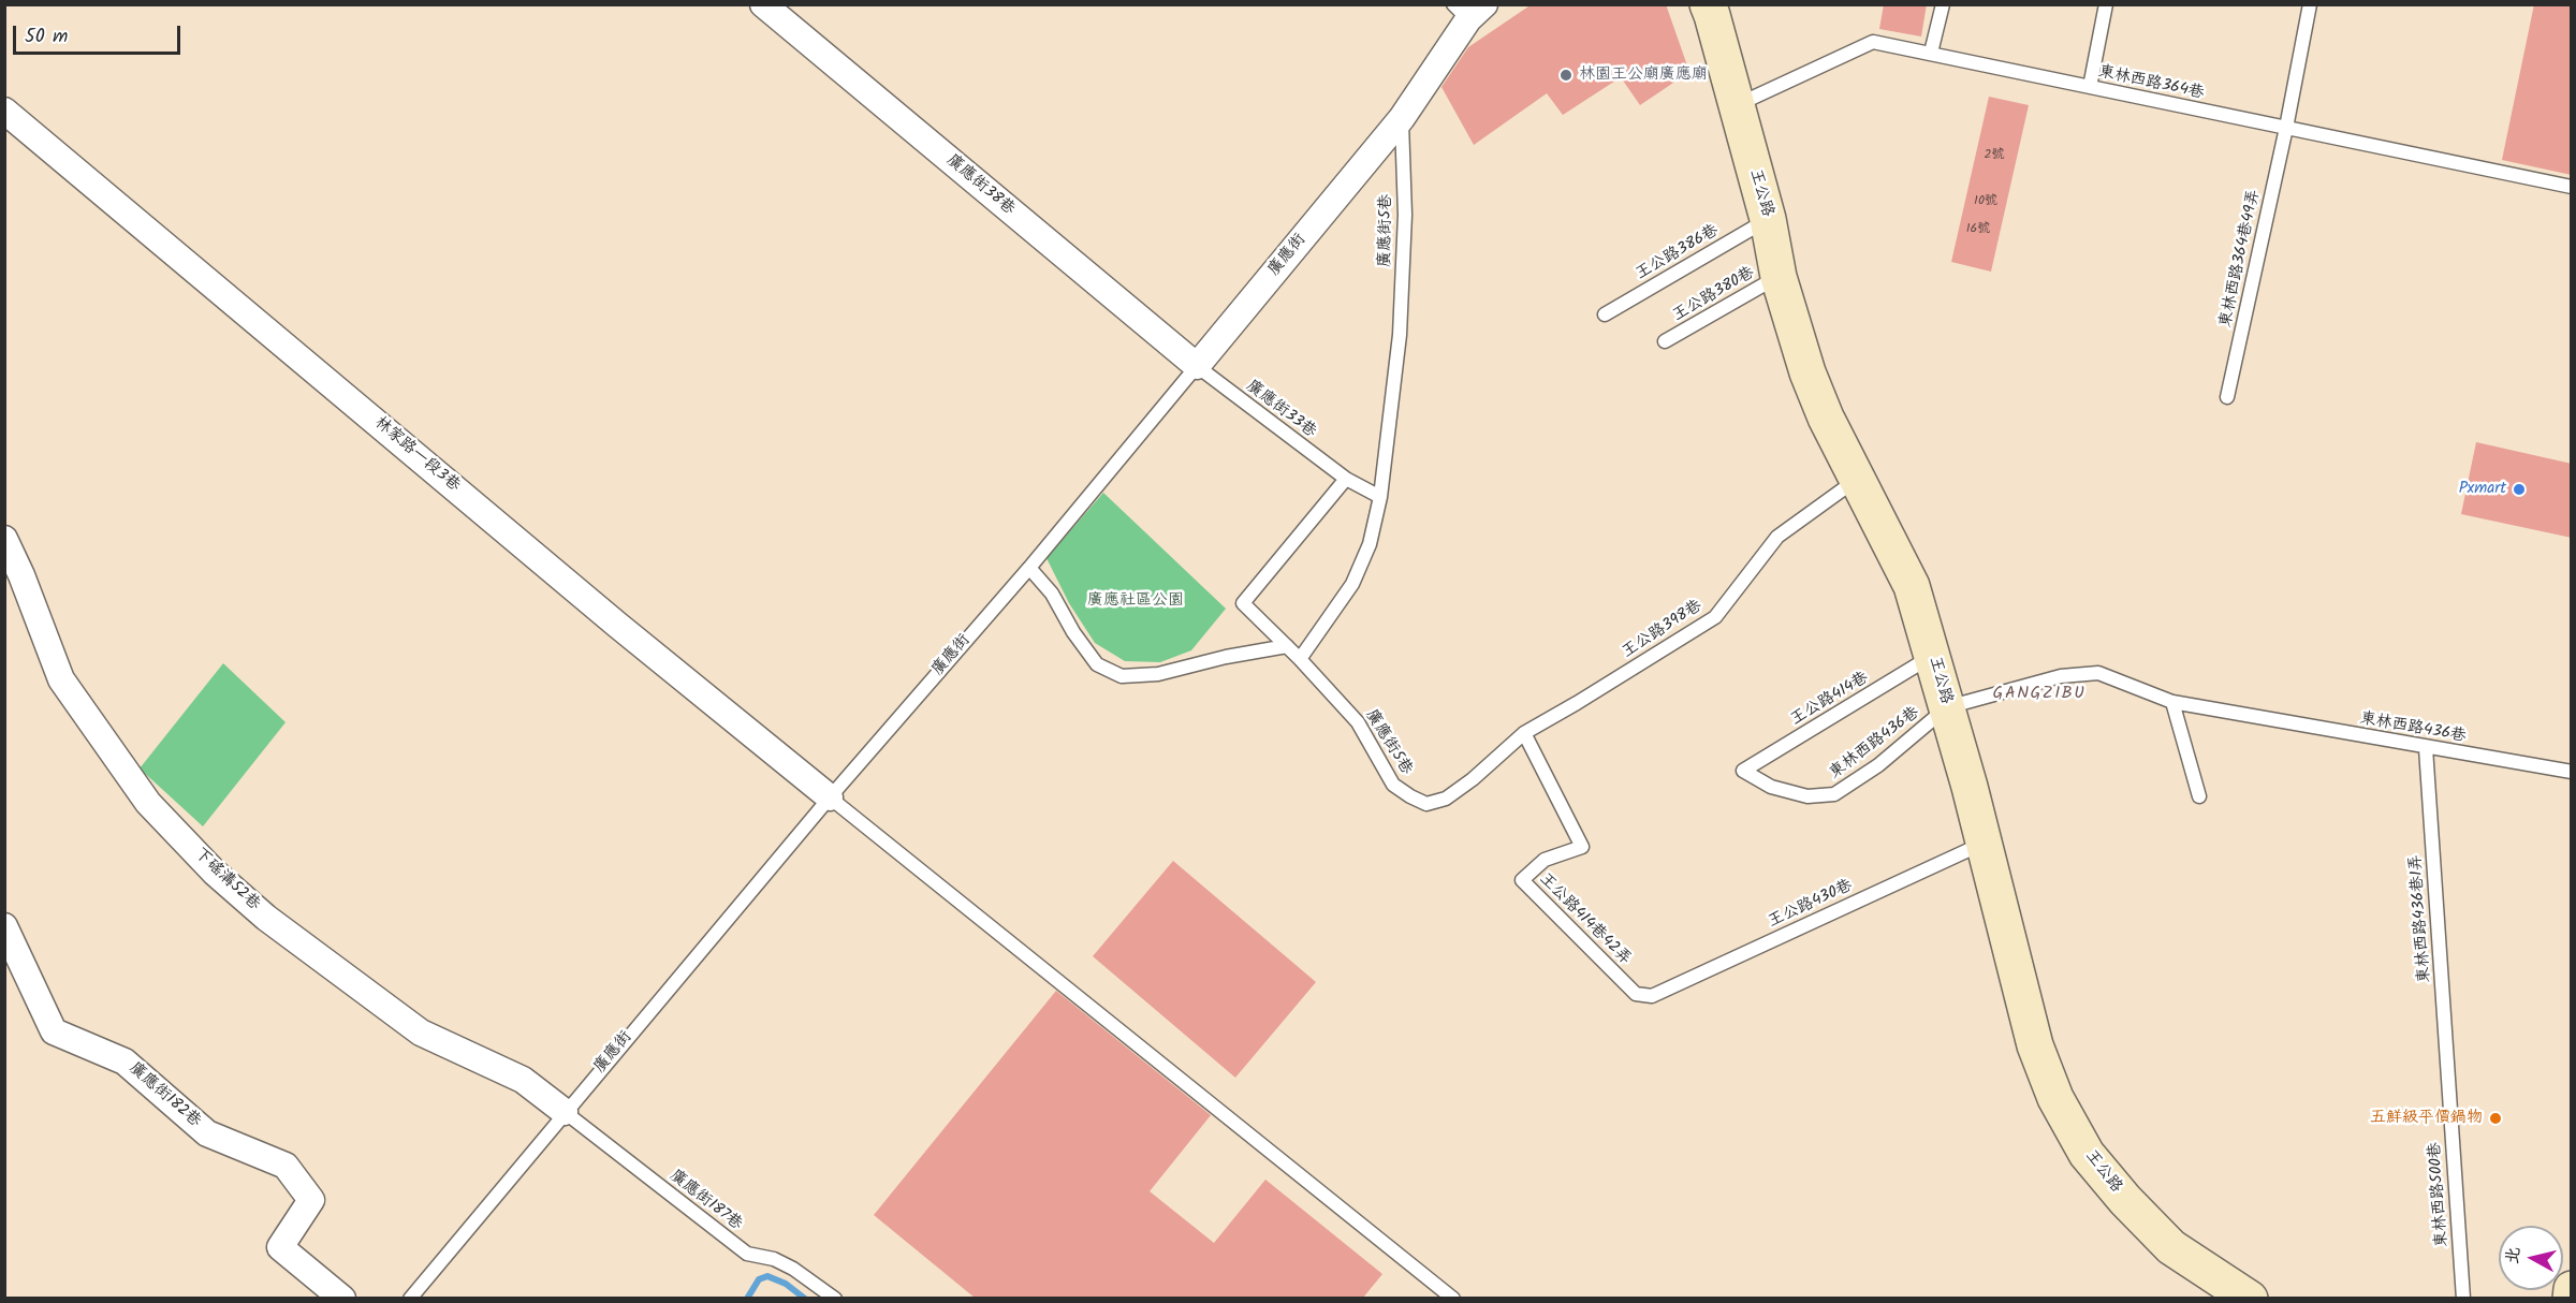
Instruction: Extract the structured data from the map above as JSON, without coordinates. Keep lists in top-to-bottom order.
{
  "streets": {
    "street": [
      "廣應街38巷",
      "王公路",
      "廣應街",
      "林家路一段3巷",
      "下磘溝52巷",
      "廣應街182巷"
    ],
    "lane": [
      "東林西路364巷",
      "廣應街5巷",
      "王公路386巷",
      "東林西路364巷49弄",
      "王公路380巷",
      "廣應街33巷",
      "王公路398巷",
      "王公路414巷",
      "東林西路436巷",
      "王公路430巷",
      "東林西路436巷1弄",
      "王公路414巷42弄",
      "東林西路500巷",
      "廣應街187巷"
    ]
  },
  "crossings": [
    ["東林西路364巷", "王公路"],
    ["東林西路364巷", "東林西路364巷49弄"],
    ["廣應街38巷", "廣應街"],
    ["廣應街38巷", "廣應街33巷"],
    ["王公路", "王公路386巷"],
    ["王公路", "王公路380巷"],
    ["王公路", "王公路398巷"],
    ["王公路", "王公路414巷"],
    ["王公路", "東林西路436巷"],
    ["王公路", "王公路430巷"],
    ["廣應街5巷", "廣應街"],
    ["廣應街5巷", "廣應街33巷"],
    ["廣應街5巷", "王公路398巷"],
    ["廣應街5巷", "王公路414巷42弄"],
    ["廣應街", "廣應街33巷"],
    ["廣應街", "林家路一段3巷"],
    ["廣應街", "下磘溝52巷"],
    ["廣應街", "廣應街187巷"],
    ["王公路398巷", "王公路414巷42弄"],
    ["王公路414巷", "東林西路436巷"],
    ["東林西路436巷", "東林西路436巷1弄"],
    ["下磘溝52巷", "廣應街187巷"],
    ["王公路430巷", "王公路414巷42弄"],
    ["東林西路436巷1弄", "東林西路500巷"]
  ],
  "districts": ["GANGZIBU"],
  "parks": ["廣應社區公園"],
  "places": ["林園王公廟廣應廟", "Pxmart", "五鮮級平價鍋物"],
  "house_numbers": ["2號", "10號", "16號"],
  "scale_bar": "50 m",
  "north": "left"
}
